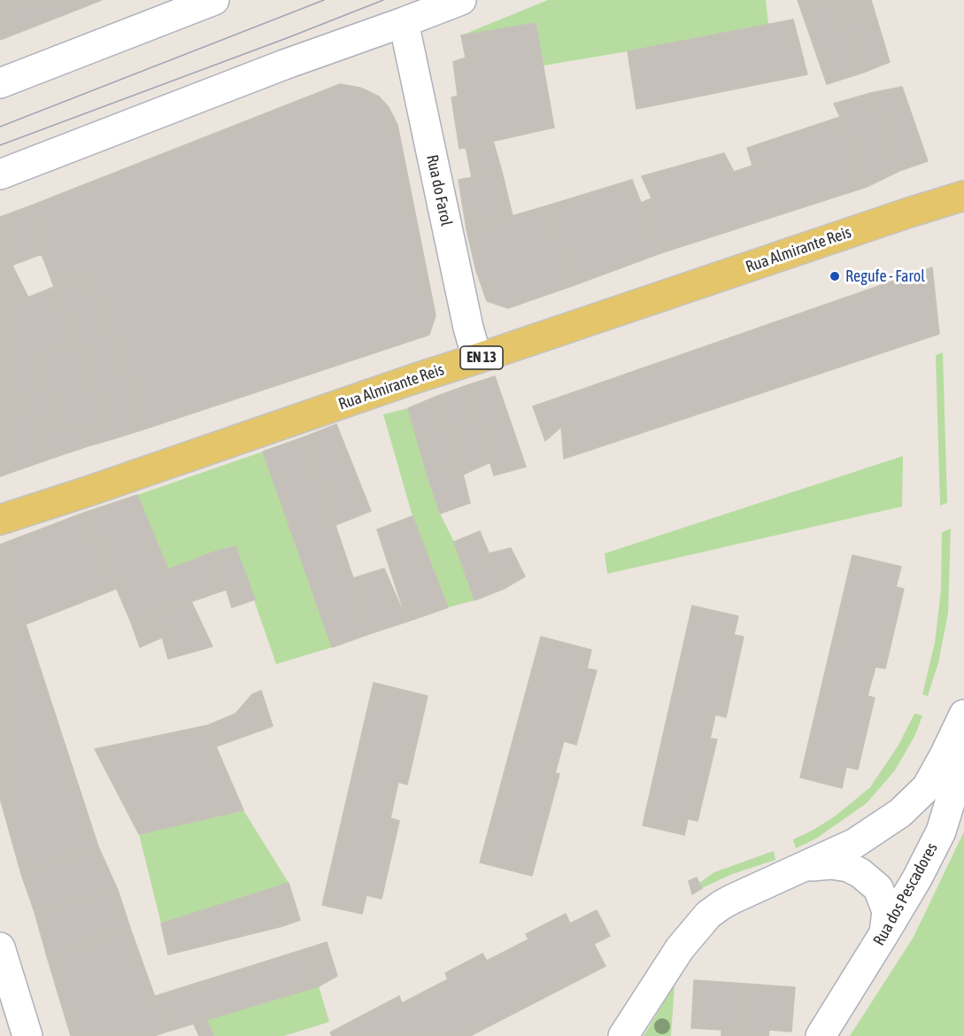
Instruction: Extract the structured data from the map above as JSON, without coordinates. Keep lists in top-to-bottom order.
{
  "streets": {
    "main road": ["Rua Almirante Reis", "EN 13"],
    "street": ["Rua do Farol", "Rua dos Pescadores"]
  },
  "crossings": [
    ["Rua do Farol", "Rua Almirante Reis"]
  ],
  "places": ["Regufe - Farol"]
}
